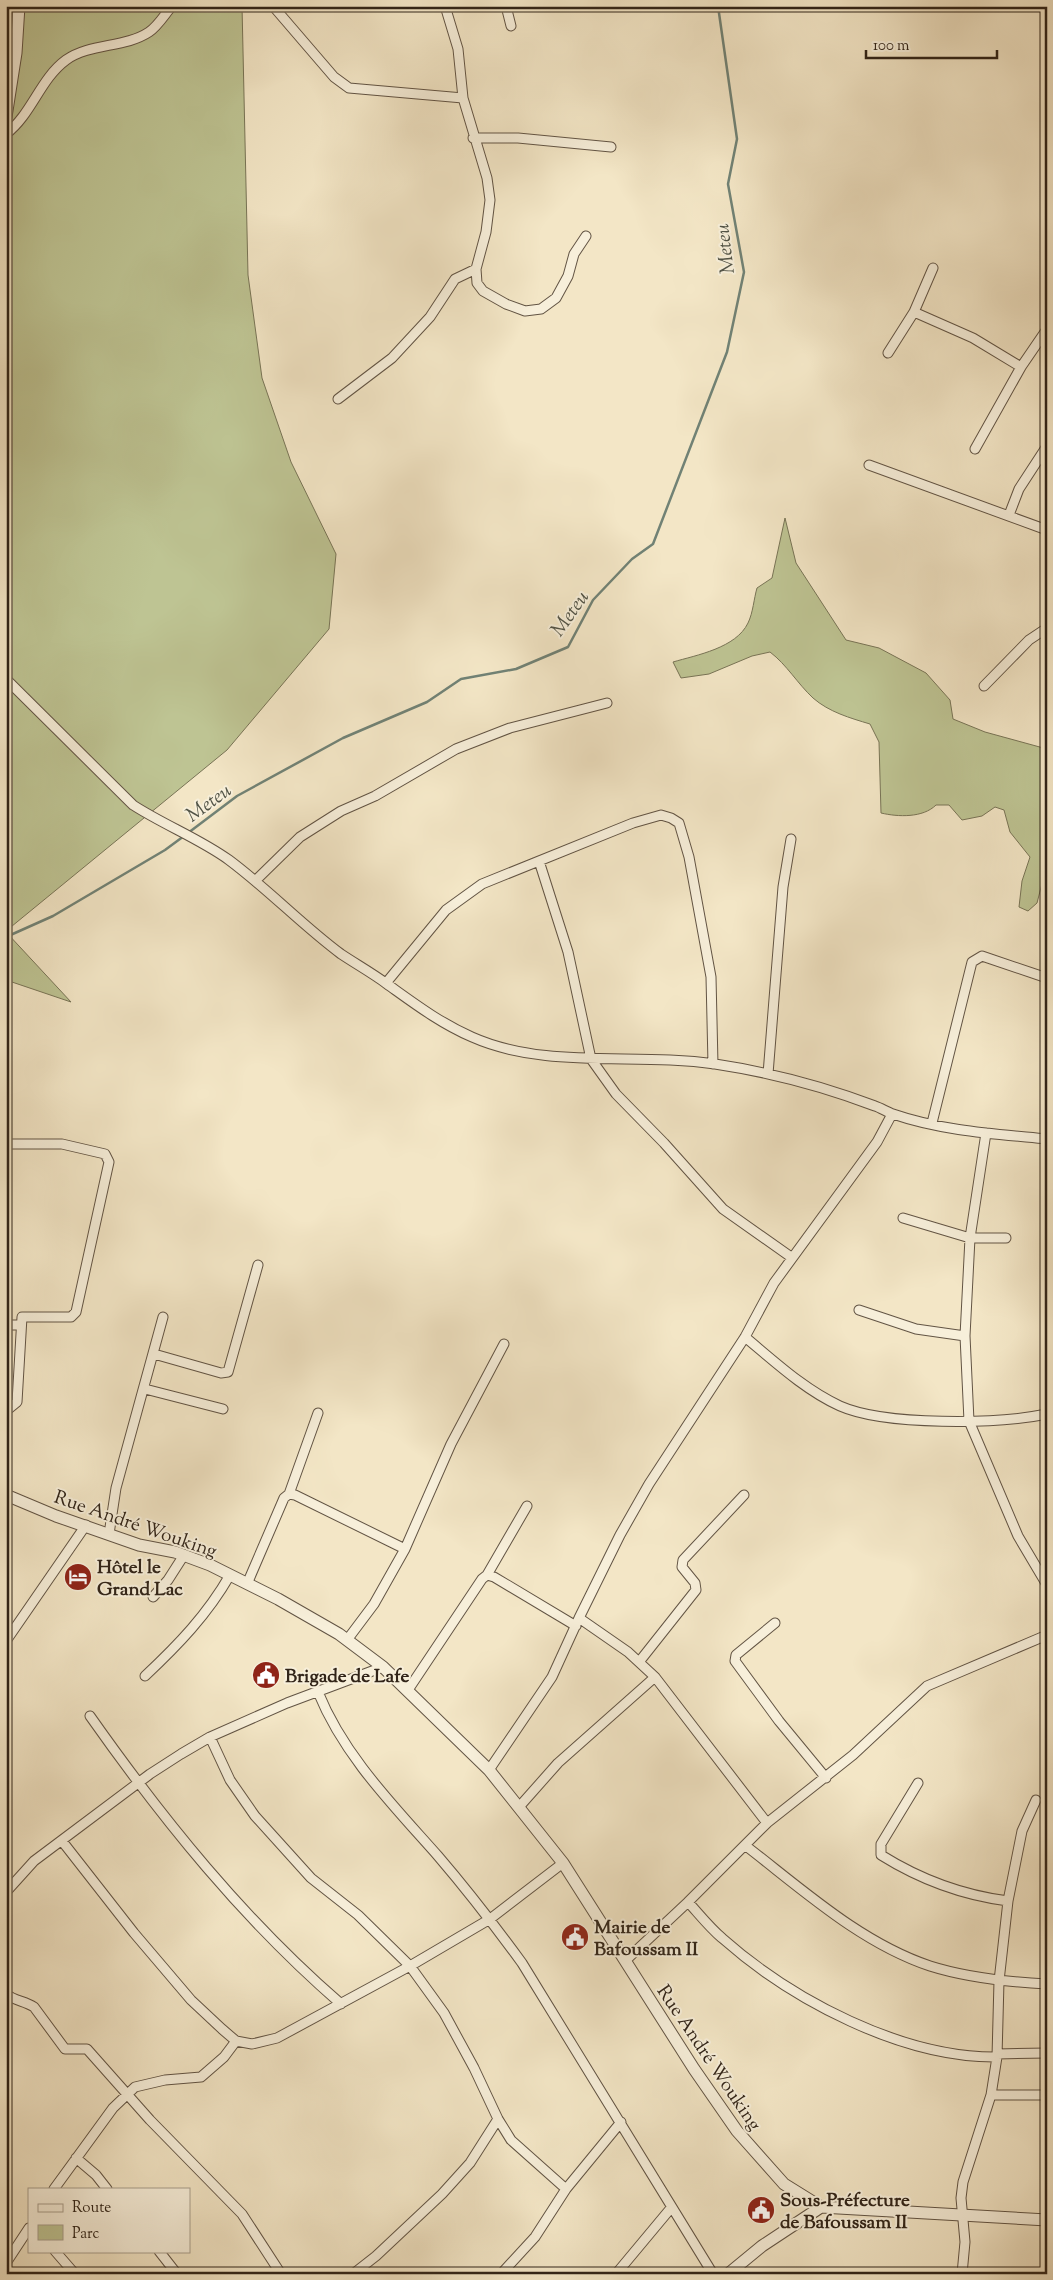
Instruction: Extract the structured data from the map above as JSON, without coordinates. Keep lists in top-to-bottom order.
{
  "streets": {
    "street": ["Rue André Wouking"]
  },
  "water": ["Meteu"],
  "places": {
    "hotel": ["Hôtel le Grand Lac"],
    "public building": ["Brigade de Lafe", "Mairie de Bafoussam II", "Sous-Préfecture de Bafoussam II"]
  },
  "legend": ["Route", "Parc"],
  "scale_bar": "100 m"
}
